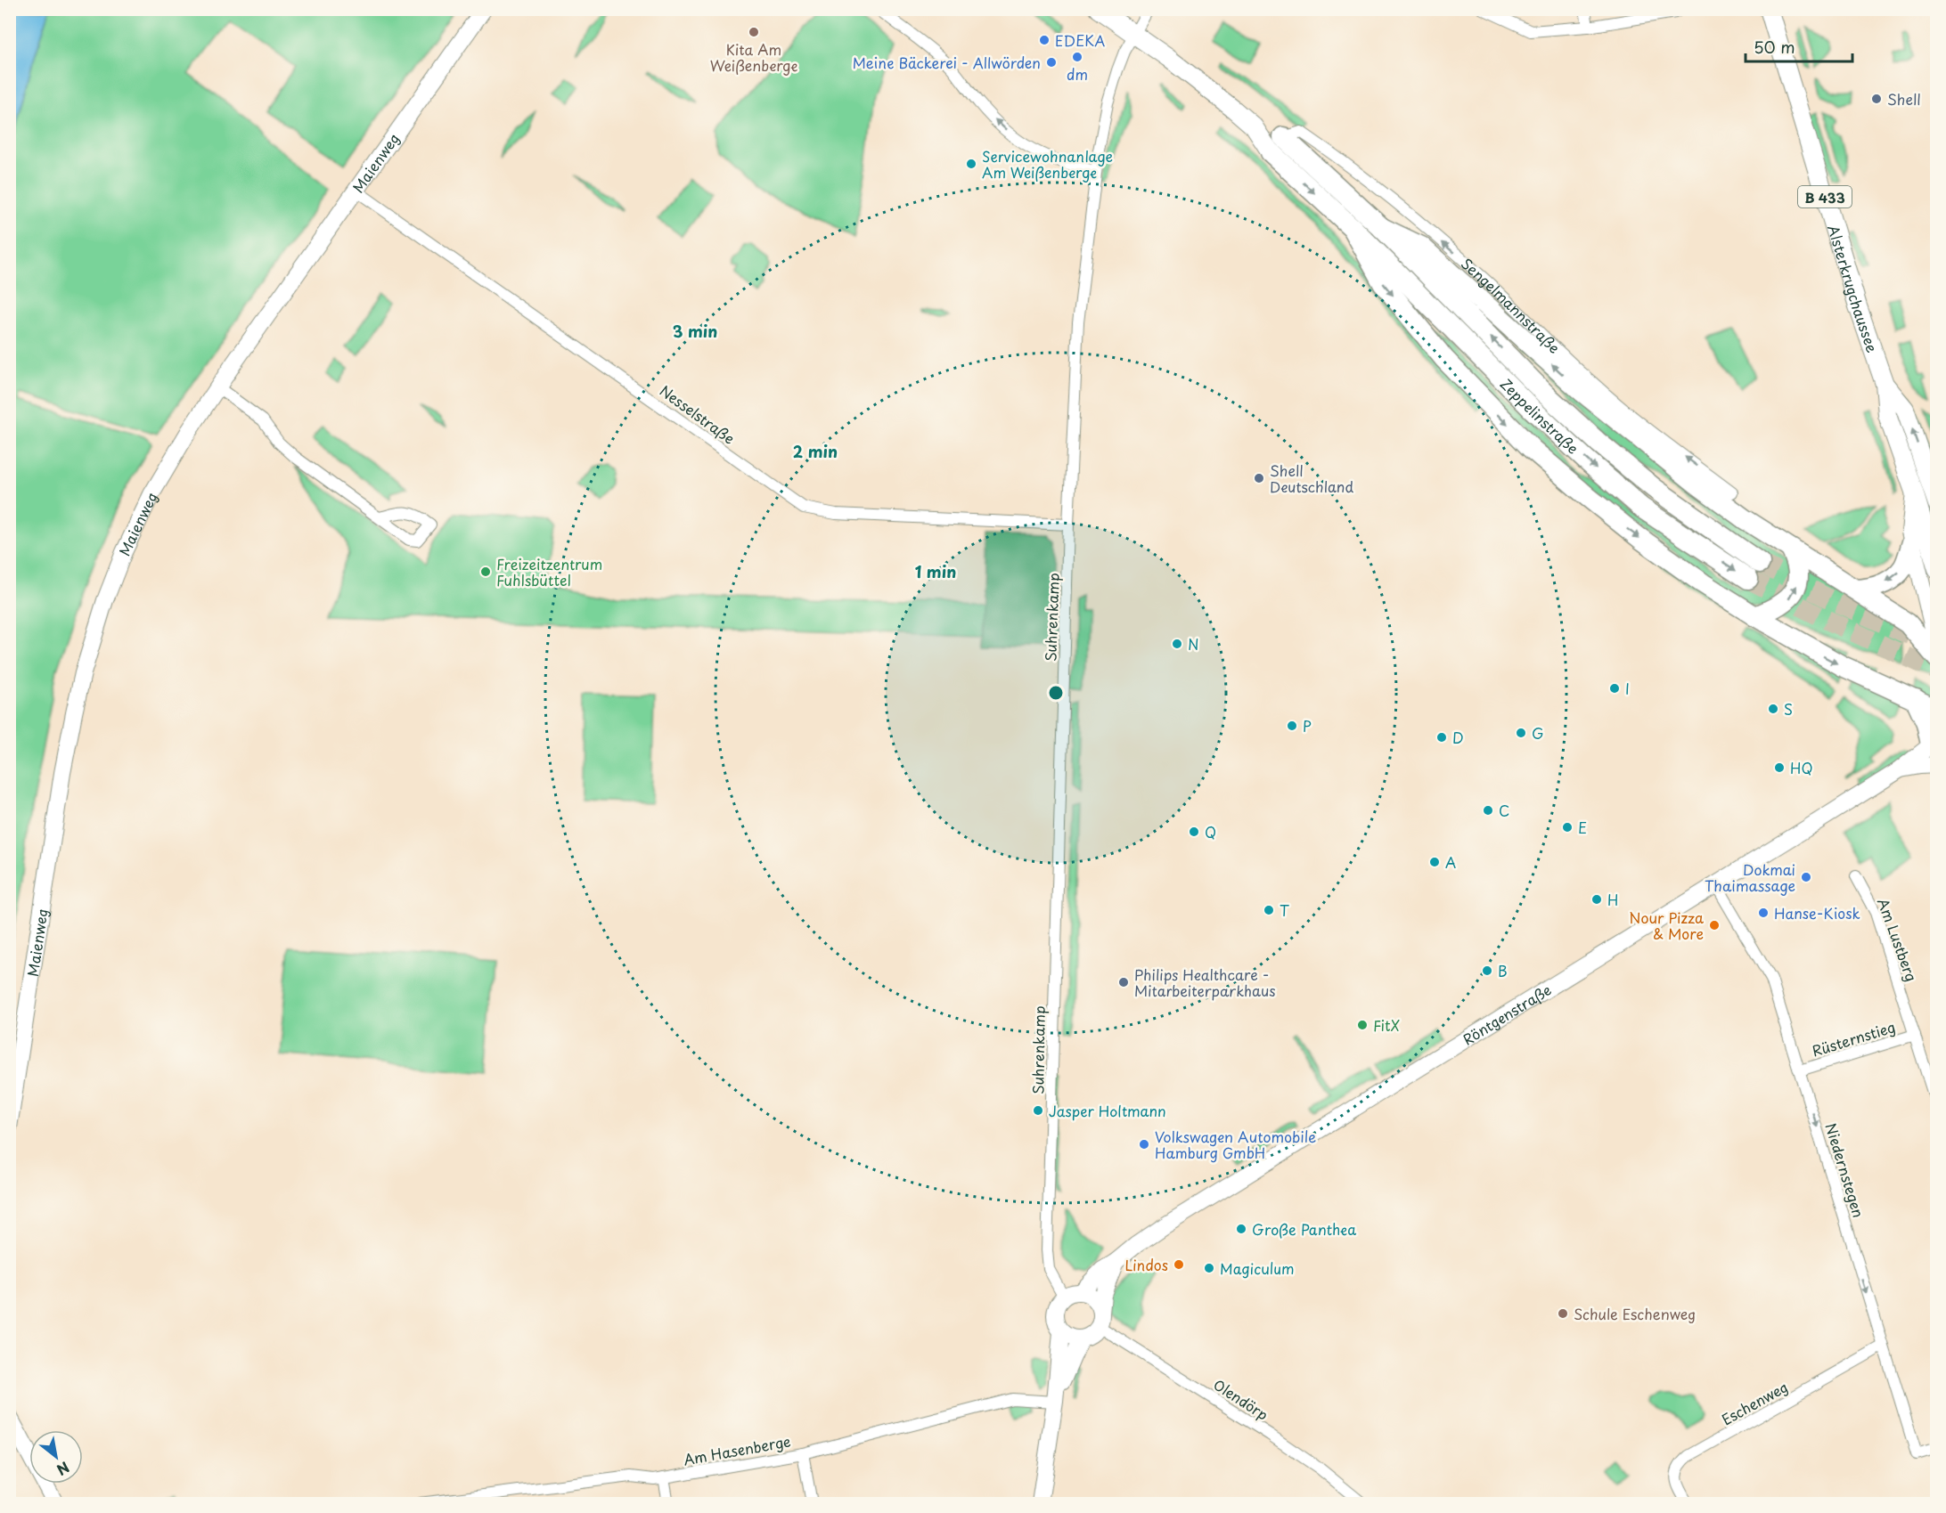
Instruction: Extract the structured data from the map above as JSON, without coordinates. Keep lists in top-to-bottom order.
{
  "streets": {
    "highway": ["Sengelmannstraße", "Zeppelinstraße"],
    "main road": ["B 433", "Alsterkrugchaussee"],
    "street": [
      "Maienweg",
      "Nesselstraße",
      "Suhrenkamp",
      "Am Lustberg",
      "Röntgenstraße",
      "Rüsternstieg",
      "Niedernstegen",
      "Olendörp",
      "Eschenweg",
      "Am Hasenberge"
    ]
  },
  "crossings": [
    ["Maienweg", "Nesselstraße"],
    ["Sengelmannstraße", "Zeppelinstraße"],
    ["Sengelmannstraße", "Suhrenkamp"],
    ["Nesselstraße", "Suhrenkamp"],
    ["Suhrenkamp", "Röntgenstraße"],
    ["Suhrenkamp", "Olendörp"],
    ["Am Lustberg", "Rüsternstieg"],
    ["Röntgenstraße", "Niedernstegen"],
    ["Röntgenstraße", "Olendörp"],
    ["Rüsternstieg", "Niedernstegen"],
    ["Niedernstegen", "Eschenweg"]
  ],
  "one_way": ["Niedernstegen"],
  "places": [
    "Kita Am Weißenberge",
    "EDEKA",
    "dm",
    "Meine Bäckerei - Allwörden",
    "Shell",
    "Servicewohnanlage Am Weißenberge",
    "Shell Deutschland",
    "Freizeitzentrum Fuhlsbüttel",
    "N",
    "I",
    "S",
    "P",
    "G",
    "D",
    "HQ",
    "C",
    "E",
    "Q",
    "A",
    "Dokmai Thaimassage",
    "H",
    "T",
    "Hanse-Kiosk",
    "Nour Pizza & More",
    "B",
    "Philips Healthcare - Mitarbeiterparkhaus",
    "FitX",
    "Jasper Holtmann",
    "Volkswagen Automobile Hamburg GmbH",
    "Große Panthea",
    "Lindos",
    "Magiculum",
    "Schule Eschenweg"
  ],
  "scale_bar": "50 m",
  "north": "bottom right",
  "rings": ["3 min", "2 min", "1 min"]
}
